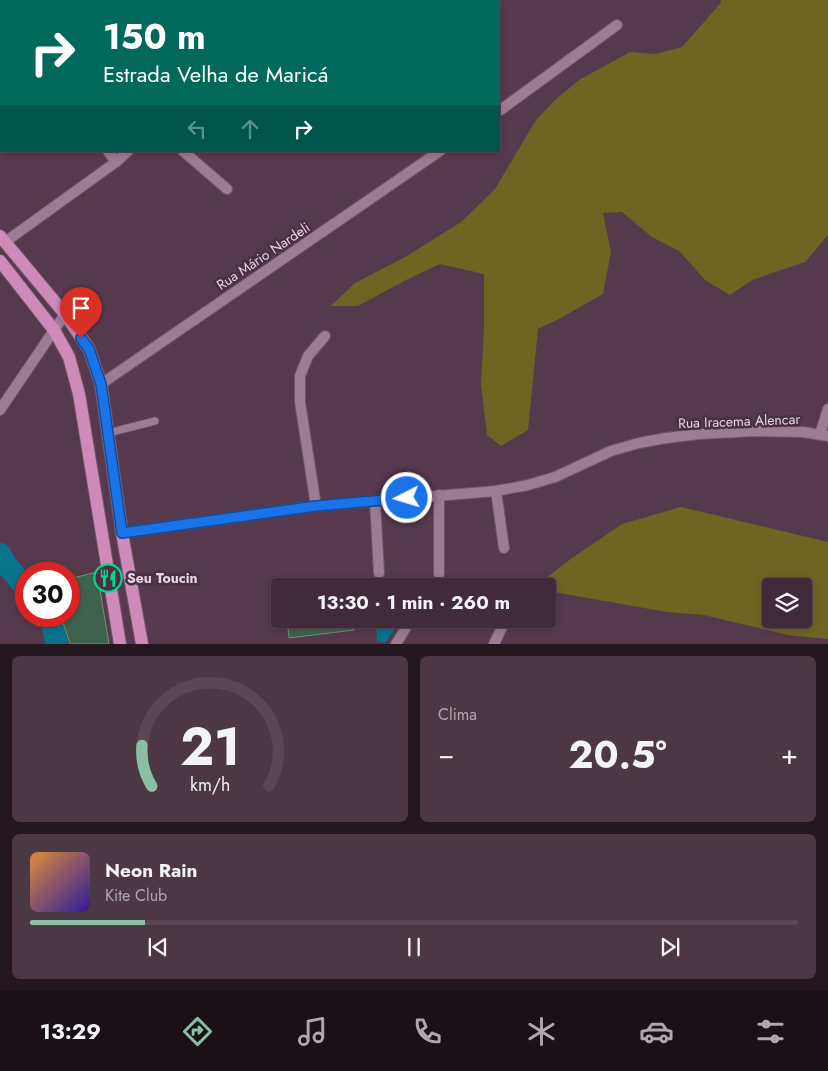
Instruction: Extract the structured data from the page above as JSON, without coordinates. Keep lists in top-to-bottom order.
{
  "streets": {
    "street": ["Rua Mário Nardeli", "Rua Iracema Alencar"]
  },
  "places": {
    "restaurant": ["Seu Toucin"]
  },
  "page": {
    "turn": ["150 m", "Estrada Velha de Maricá"],
    "limit": "30",
    "trip": "13:30 · 1 min · 260 m",
    "tile": "Clima",
    "heat": ["−", "20.5°", "+"],
    "song": ["Neon Rain", "Kite Club"],
    "tabs": "13:29",
    "gauge": ["21", "km/h"]
  }
}
